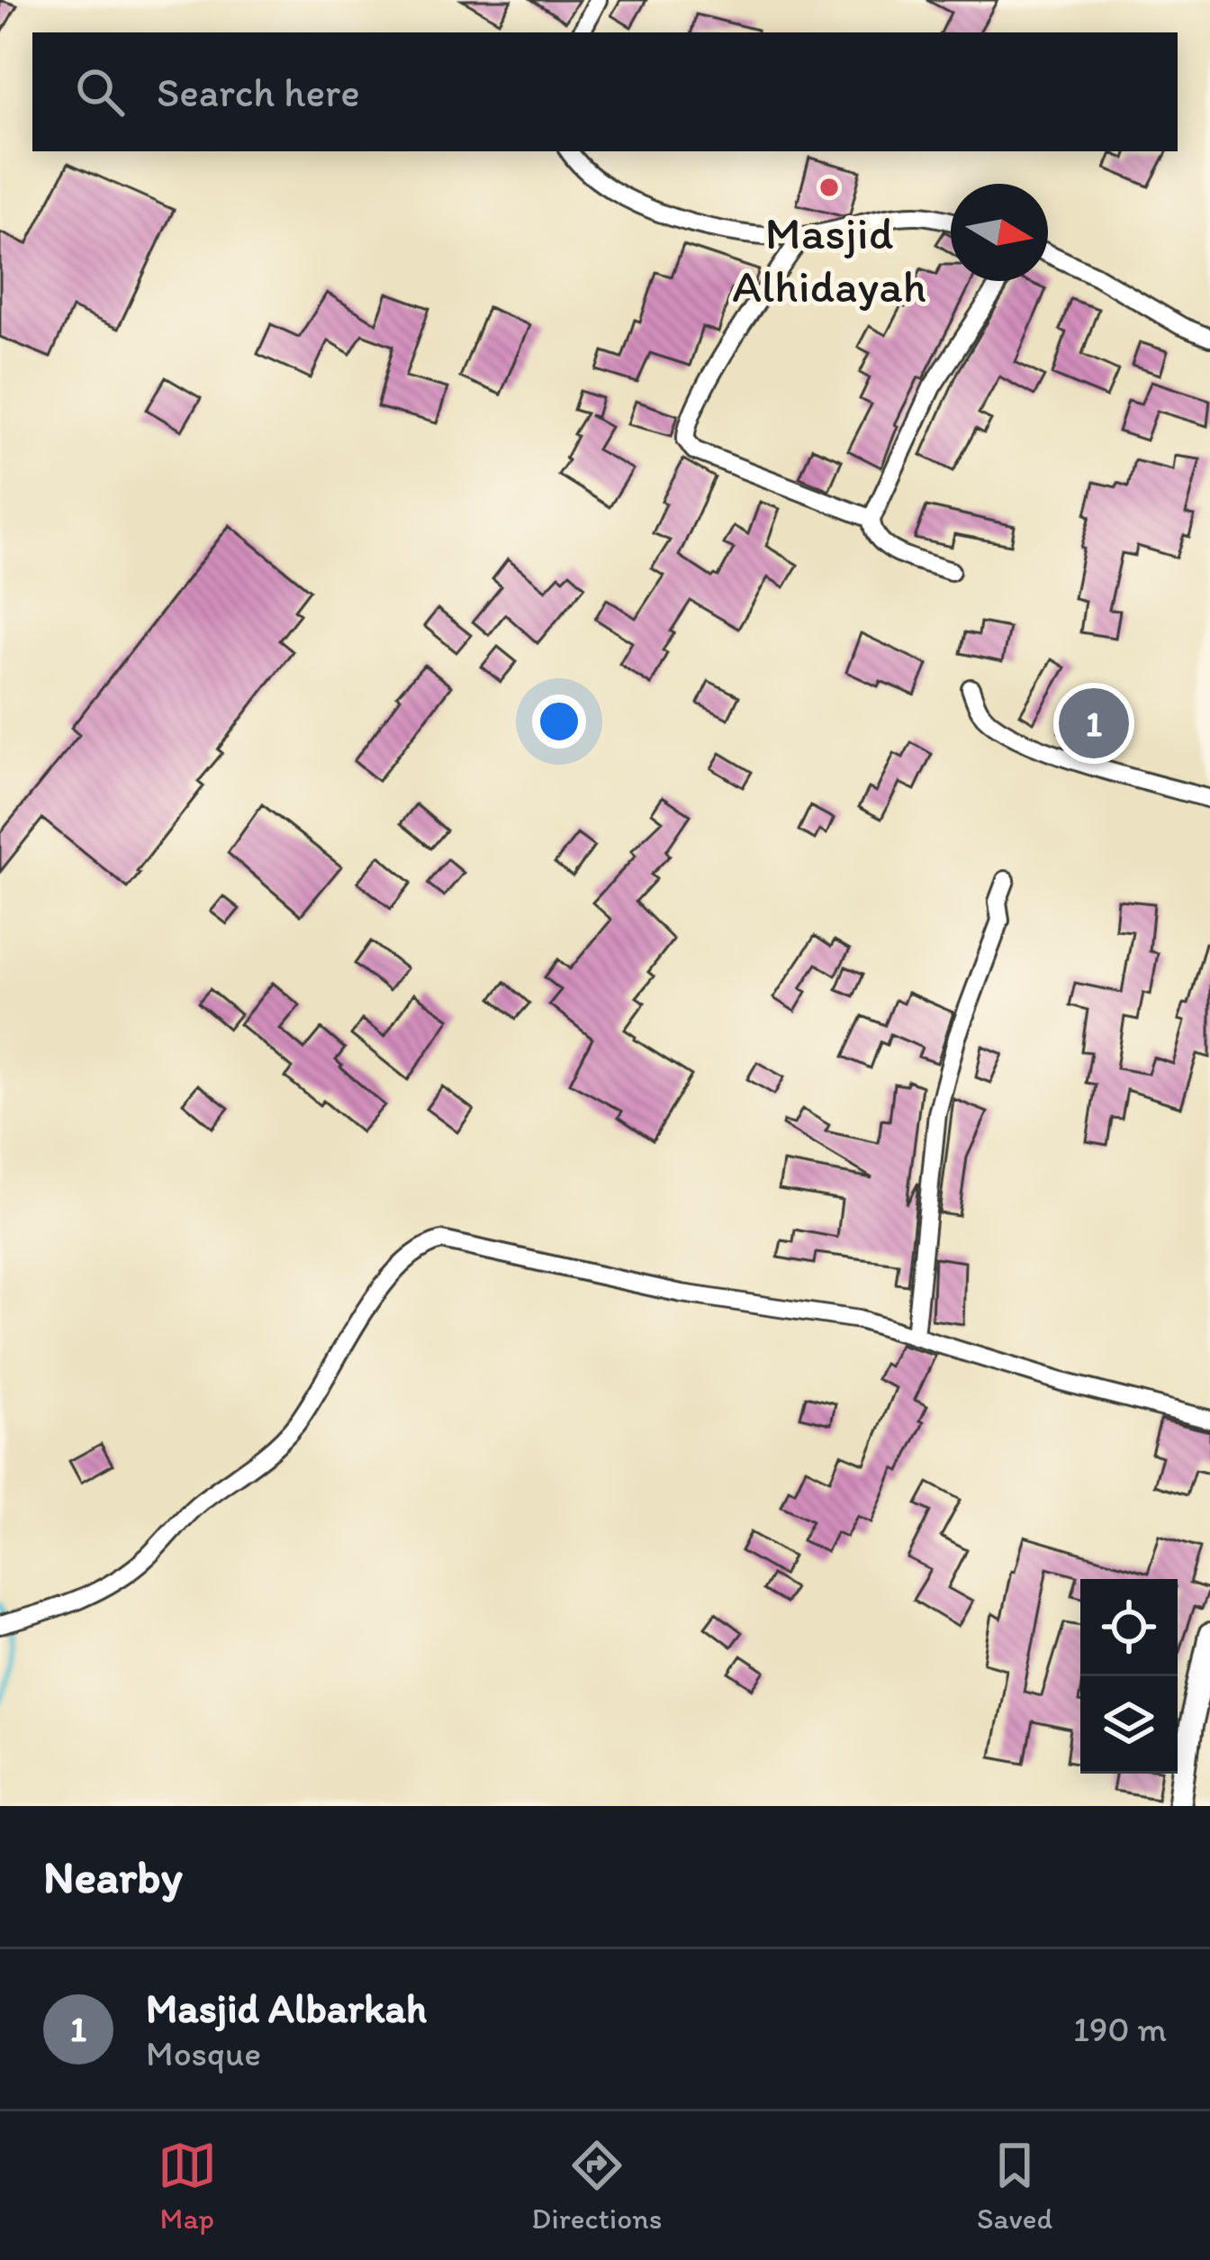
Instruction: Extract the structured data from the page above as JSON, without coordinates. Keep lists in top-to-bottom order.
{
  "places": ["Masjid Alhidayah"],
  "north": "right",
  "page": {
    "search": "Search here",
    "pins": "1",
    "heading": "Nearby",
    "list": [
      {
        "mark": "1",
        "name": "Masjid Albarkah",
        "note": "Mosque",
        "value": "190 m"
      }
    ],
    "nav": ["Map", "Directions", "Saved"]
  }
}
